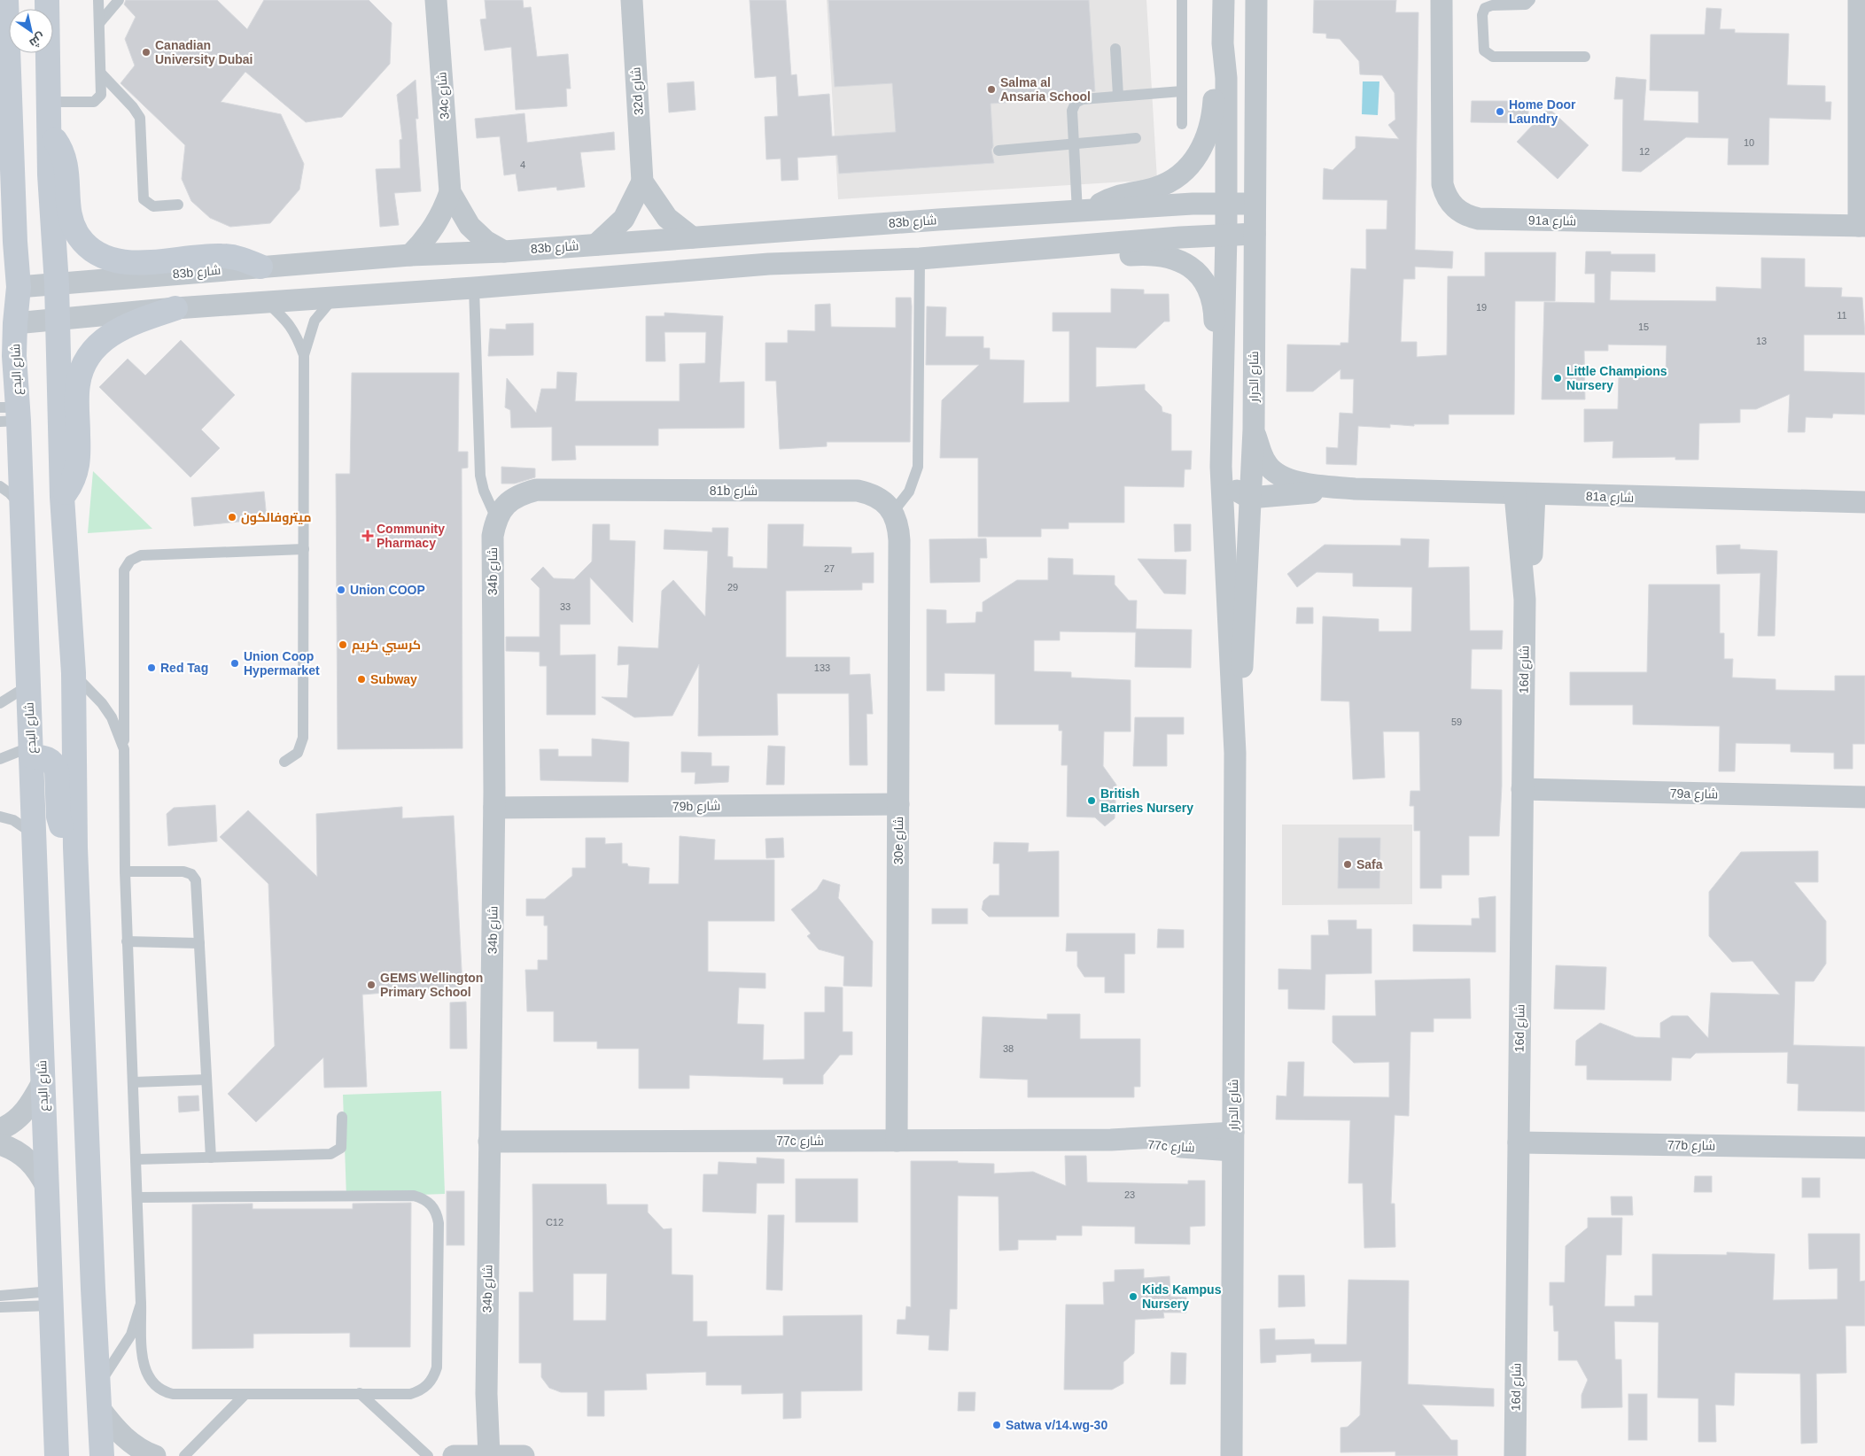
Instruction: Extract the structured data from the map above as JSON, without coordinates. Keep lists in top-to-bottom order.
{
  "streets": {
    "main road": ["شارع البدع"],
    "street": [
      "32d شارع",
      "34c شارع",
      "91a شارع",
      "83b شارع",
      "شارع الدرار",
      "81b شارع",
      "81a شارع",
      "34b شارع",
      "16d شارع",
      "79a شارع",
      "79b شارع",
      "30e شارع",
      "77c شارع",
      "77b شارع"
    ]
  },
  "crossings": [
    ["32d شارع", "83b شارع"],
    ["34c شارع", "83b شارع"],
    ["83b شارع", "شارع البدع"],
    ["83b شارع", "شارع الدرار"],
    ["شارع الدرار", "81a شارع"],
    ["شارع الدرار", "77c شارع"],
    ["81b شارع", "34b شارع"],
    ["81b شارع", "30e شارع"],
    ["81a شارع", "16d شارع"],
    ["34b شارع", "79b شارع"],
    ["34b شارع", "77c شارع"],
    ["16d شارع", "79a شارع"],
    ["16d شارع", "77b شارع"],
    ["79b شارع", "30e شارع"],
    ["30e شارع", "77c شارع"]
  ],
  "places": {
    "other": [
      "Canadian University Dubai",
      "Salma al Ansaria School",
      "Home Door Laundry",
      "Little Champions Nursery",
      "ميتروفالكون",
      "Union COOP",
      "كرسبي كريم",
      "Union Coop Hypermarket",
      "Red Tag",
      "Subway",
      "British Barries Nursery",
      "Safa",
      "GEMS Wellington Primary School",
      "Kids Kampus Nursery",
      "Satwa v/14.wg-30"
    ],
    "health": ["Community Pharmacy"]
  },
  "house_numbers": [
    "10",
    "12",
    "4",
    "19",
    "11",
    "15",
    "13",
    "27",
    "29",
    "33",
    "133",
    "59",
    "38",
    "23",
    "C12"
  ],
  "north": "bottom right"
}
